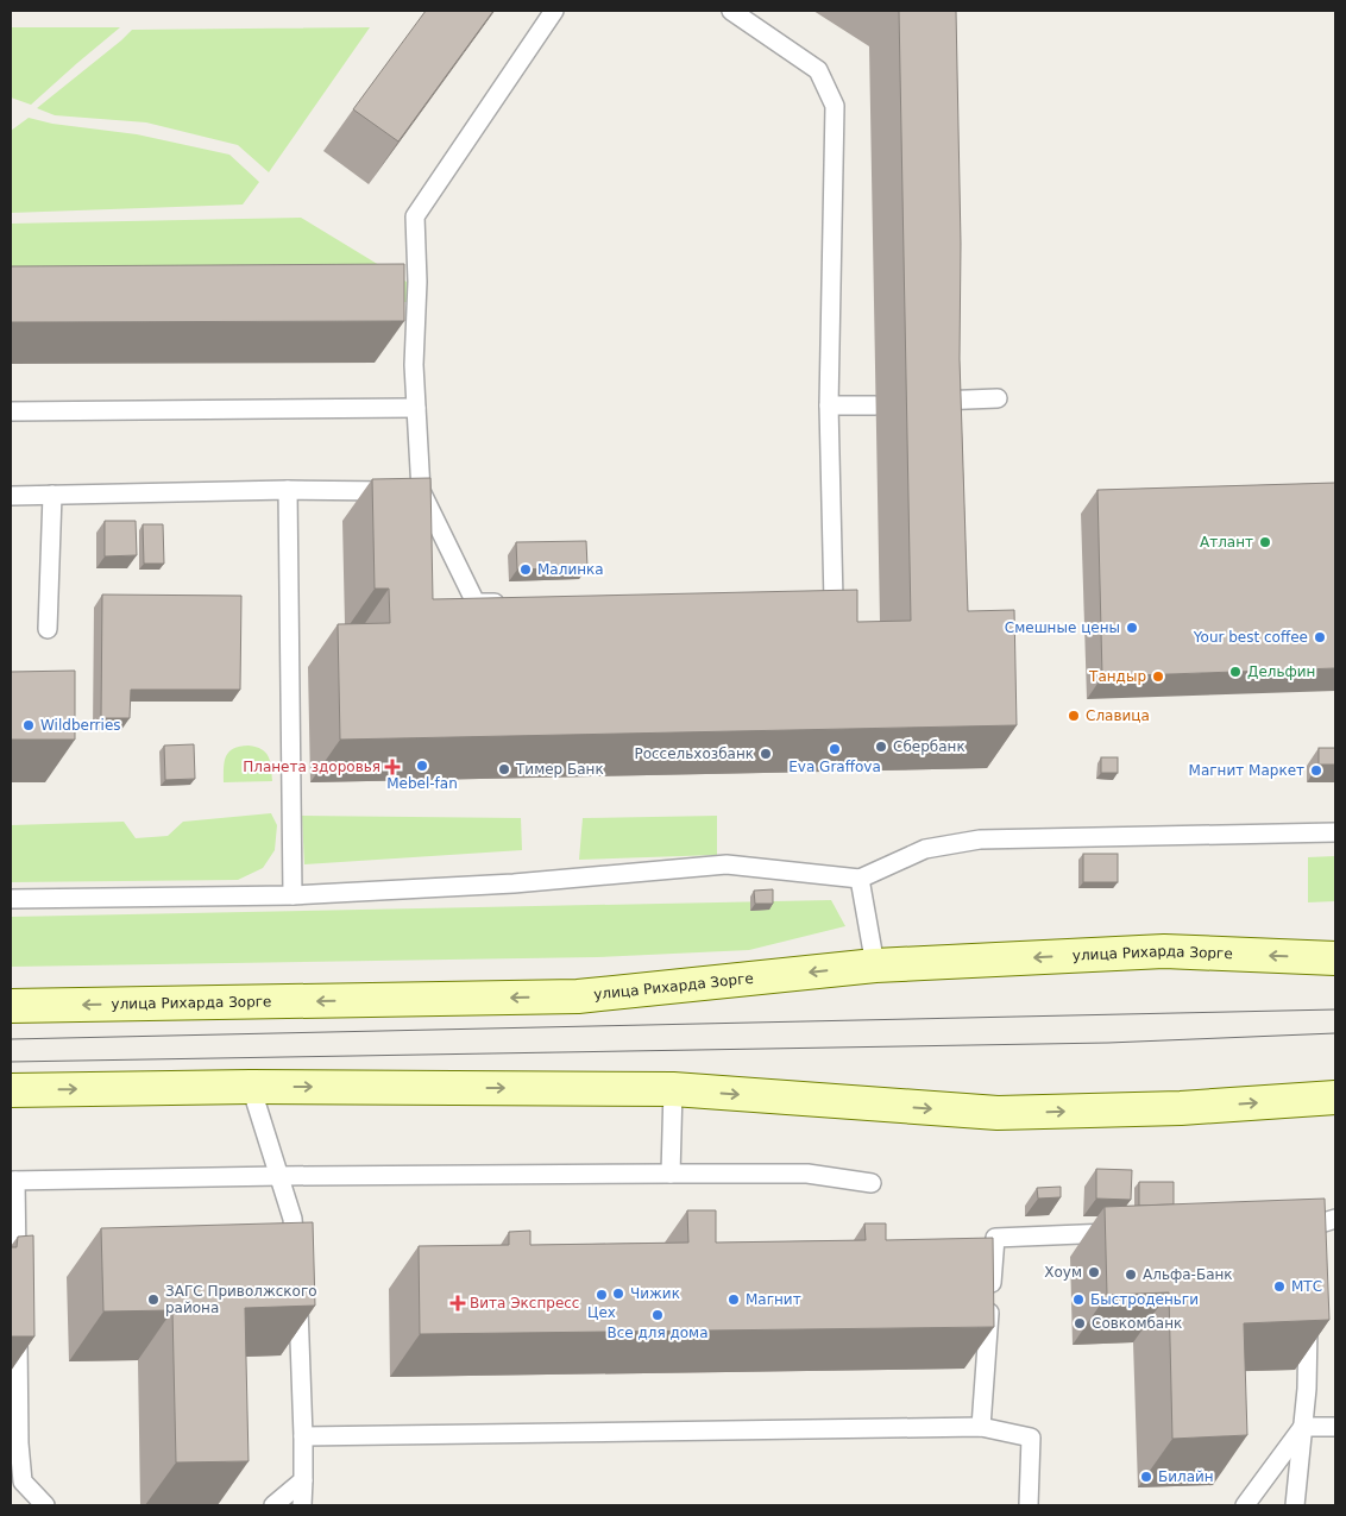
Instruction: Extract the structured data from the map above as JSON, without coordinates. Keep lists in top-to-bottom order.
{
  "streets": {
    "main road": ["улица Рихарда Зорге"]
  },
  "places": {
    "other": [
      "Атлант",
      "Малинка",
      "Смешные цены",
      "Your best coffee",
      "Дельфин",
      "Тандыр",
      "Славица",
      "Wildberries",
      "Сбербанк",
      "Eva Graffova",
      "Россельхозбанк",
      "Mebel-fan",
      "Тимер Банк",
      "Магнит Маркет",
      "Хоум",
      "Альфа-Банк",
      "МТС",
      "Чижик",
      "Цех",
      "ЗАГС Приволжского района",
      "Магнит",
      "Быстроденьги",
      "Все для дома",
      "Совкомбанк",
      "Билайн"
    ],
    "health": ["Планета здоровья", "Вита Экспресс"]
  }
}
